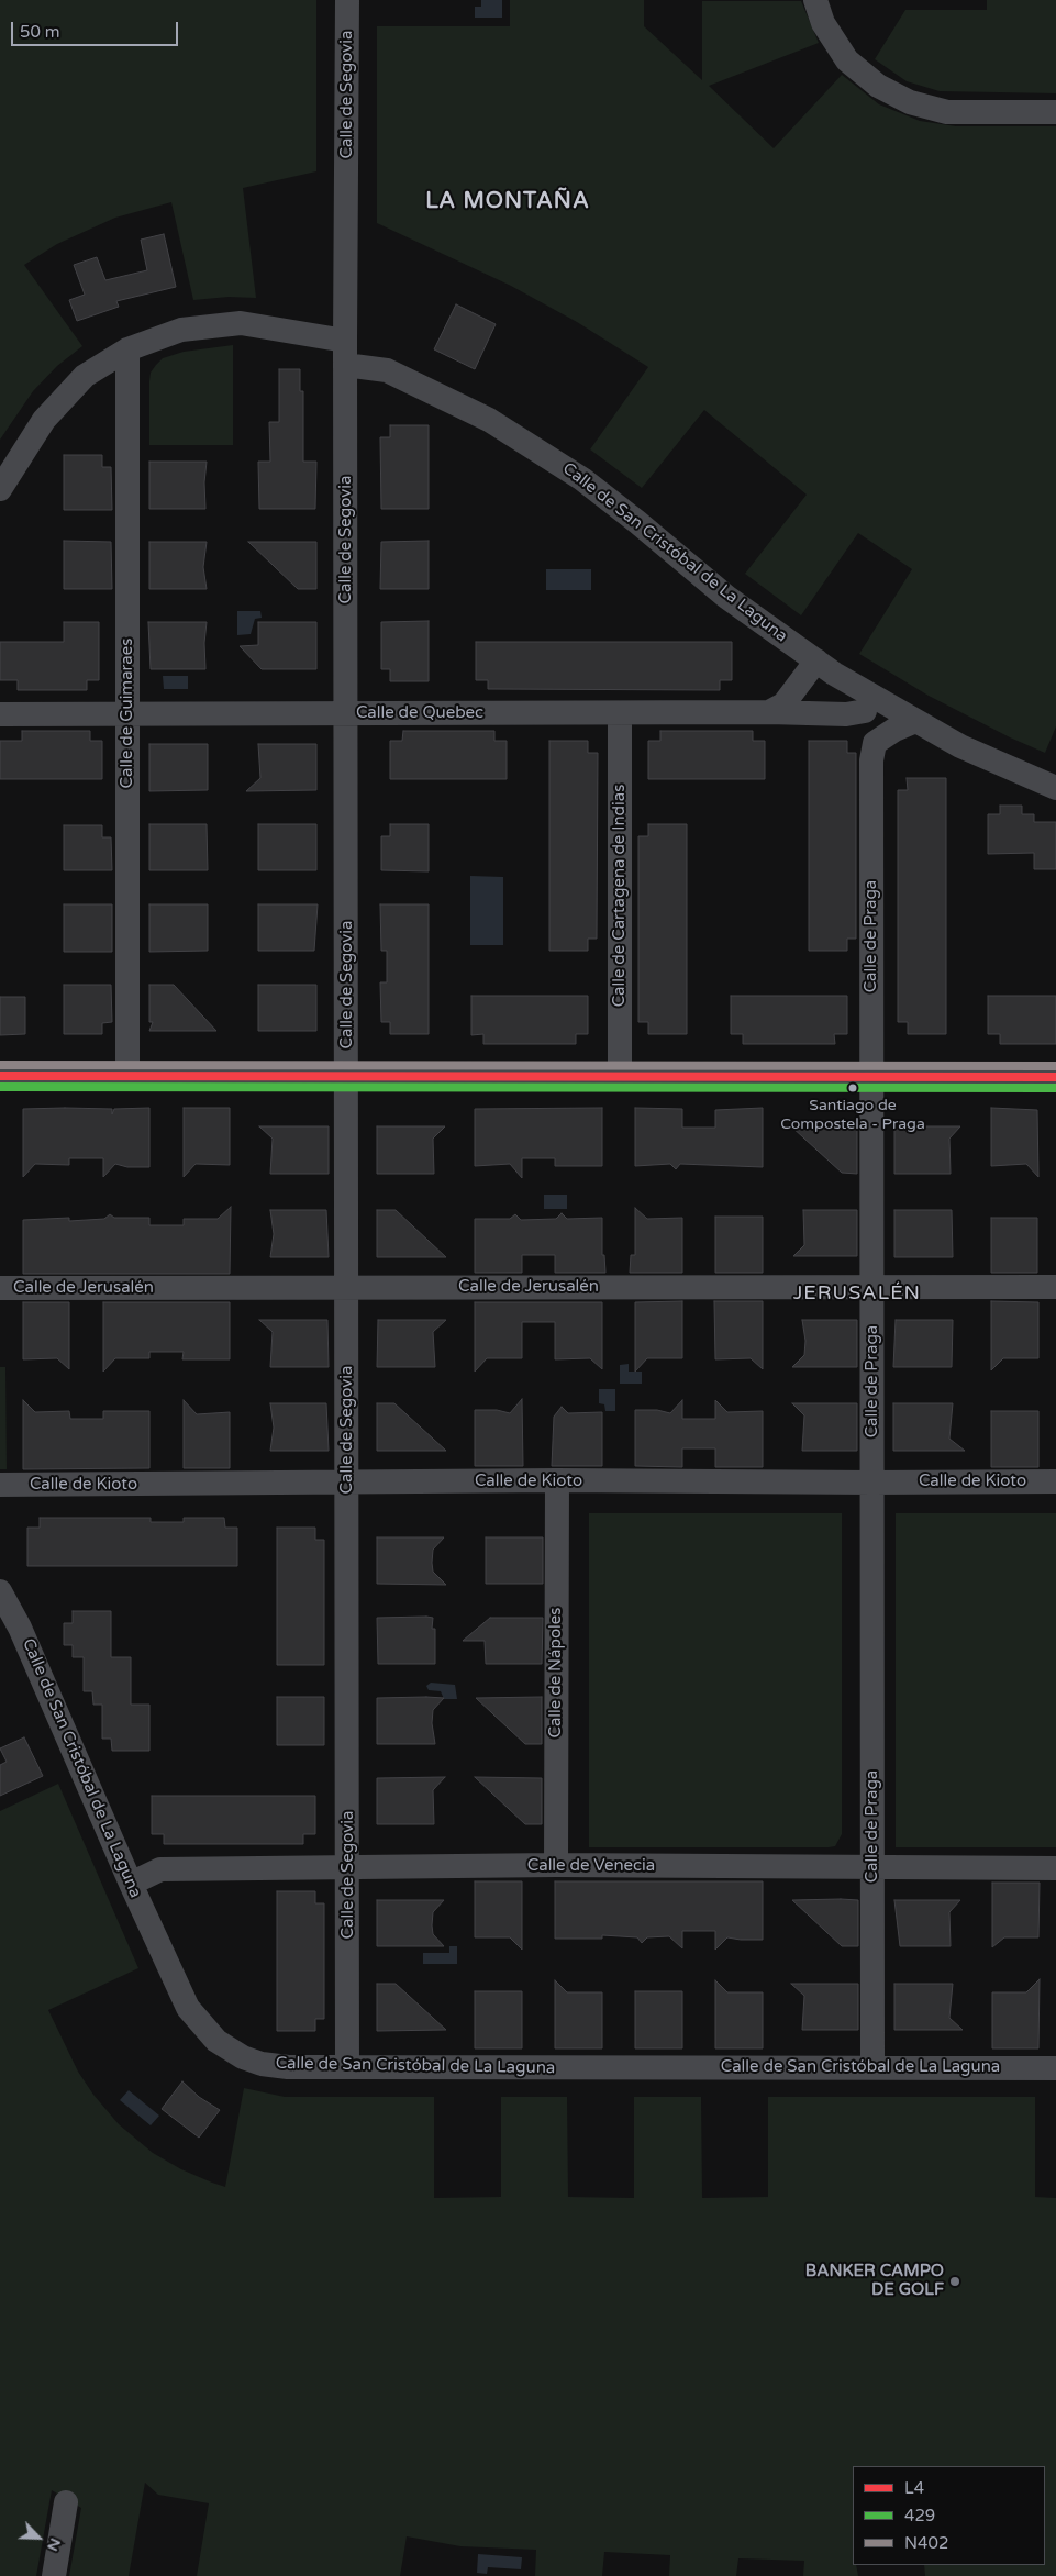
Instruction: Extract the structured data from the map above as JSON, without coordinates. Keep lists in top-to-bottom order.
{
  "streets": {
    "street": [
      "Calle de Segovia",
      "Calle de San Cristóbal de La Laguna",
      "Calle de Guimaraes",
      "Calle de Quebec",
      "Calle de Cartagena de Indias",
      "Calle de Praga",
      "Calle de Jerusalén",
      "Calle de Kioto",
      "Calle de Nápoles",
      "Calle de Venecia"
    ]
  },
  "crossings": [
    ["Calle de Segovia", "Calle de San Cristóbal de La Laguna"],
    ["Calle de Segovia", "Calle de Quebec"],
    ["Calle de Segovia", "Calle de Jerusalén"],
    ["Calle de Segovia", "Calle de Kioto"],
    ["Calle de Segovia", "Calle de Venecia"],
    ["Calle de San Cristóbal de La Laguna", "Calle de Quebec"],
    ["Calle de San Cristóbal de La Laguna", "Calle de Praga"],
    ["Calle de San Cristóbal de La Laguna", "Calle de Venecia"],
    ["Calle de Guimaraes", "Calle de Quebec"],
    ["Calle de Quebec", "Calle de Cartagena de Indias"],
    ["Calle de Praga", "Calle de Jerusalén"],
    ["Calle de Praga", "Calle de Kioto"],
    ["Calle de Praga", "Calle de Venecia"],
    ["Calle de Kioto", "Calle de Nápoles"],
    ["Calle de Nápoles", "Calle de Venecia"]
  ],
  "districts": ["LA MONTAÑA", "JERUSALÉN"],
  "places": ["Santiago de Compostela - Praga", "BANKER CAMPO DE GOLF"],
  "lines": ["transit line N402", "transit line L4", "transit line 429"],
  "legend": ["L4", "429", "N402"],
  "scale_bar": "50 m",
  "north": "bottom right"
}
